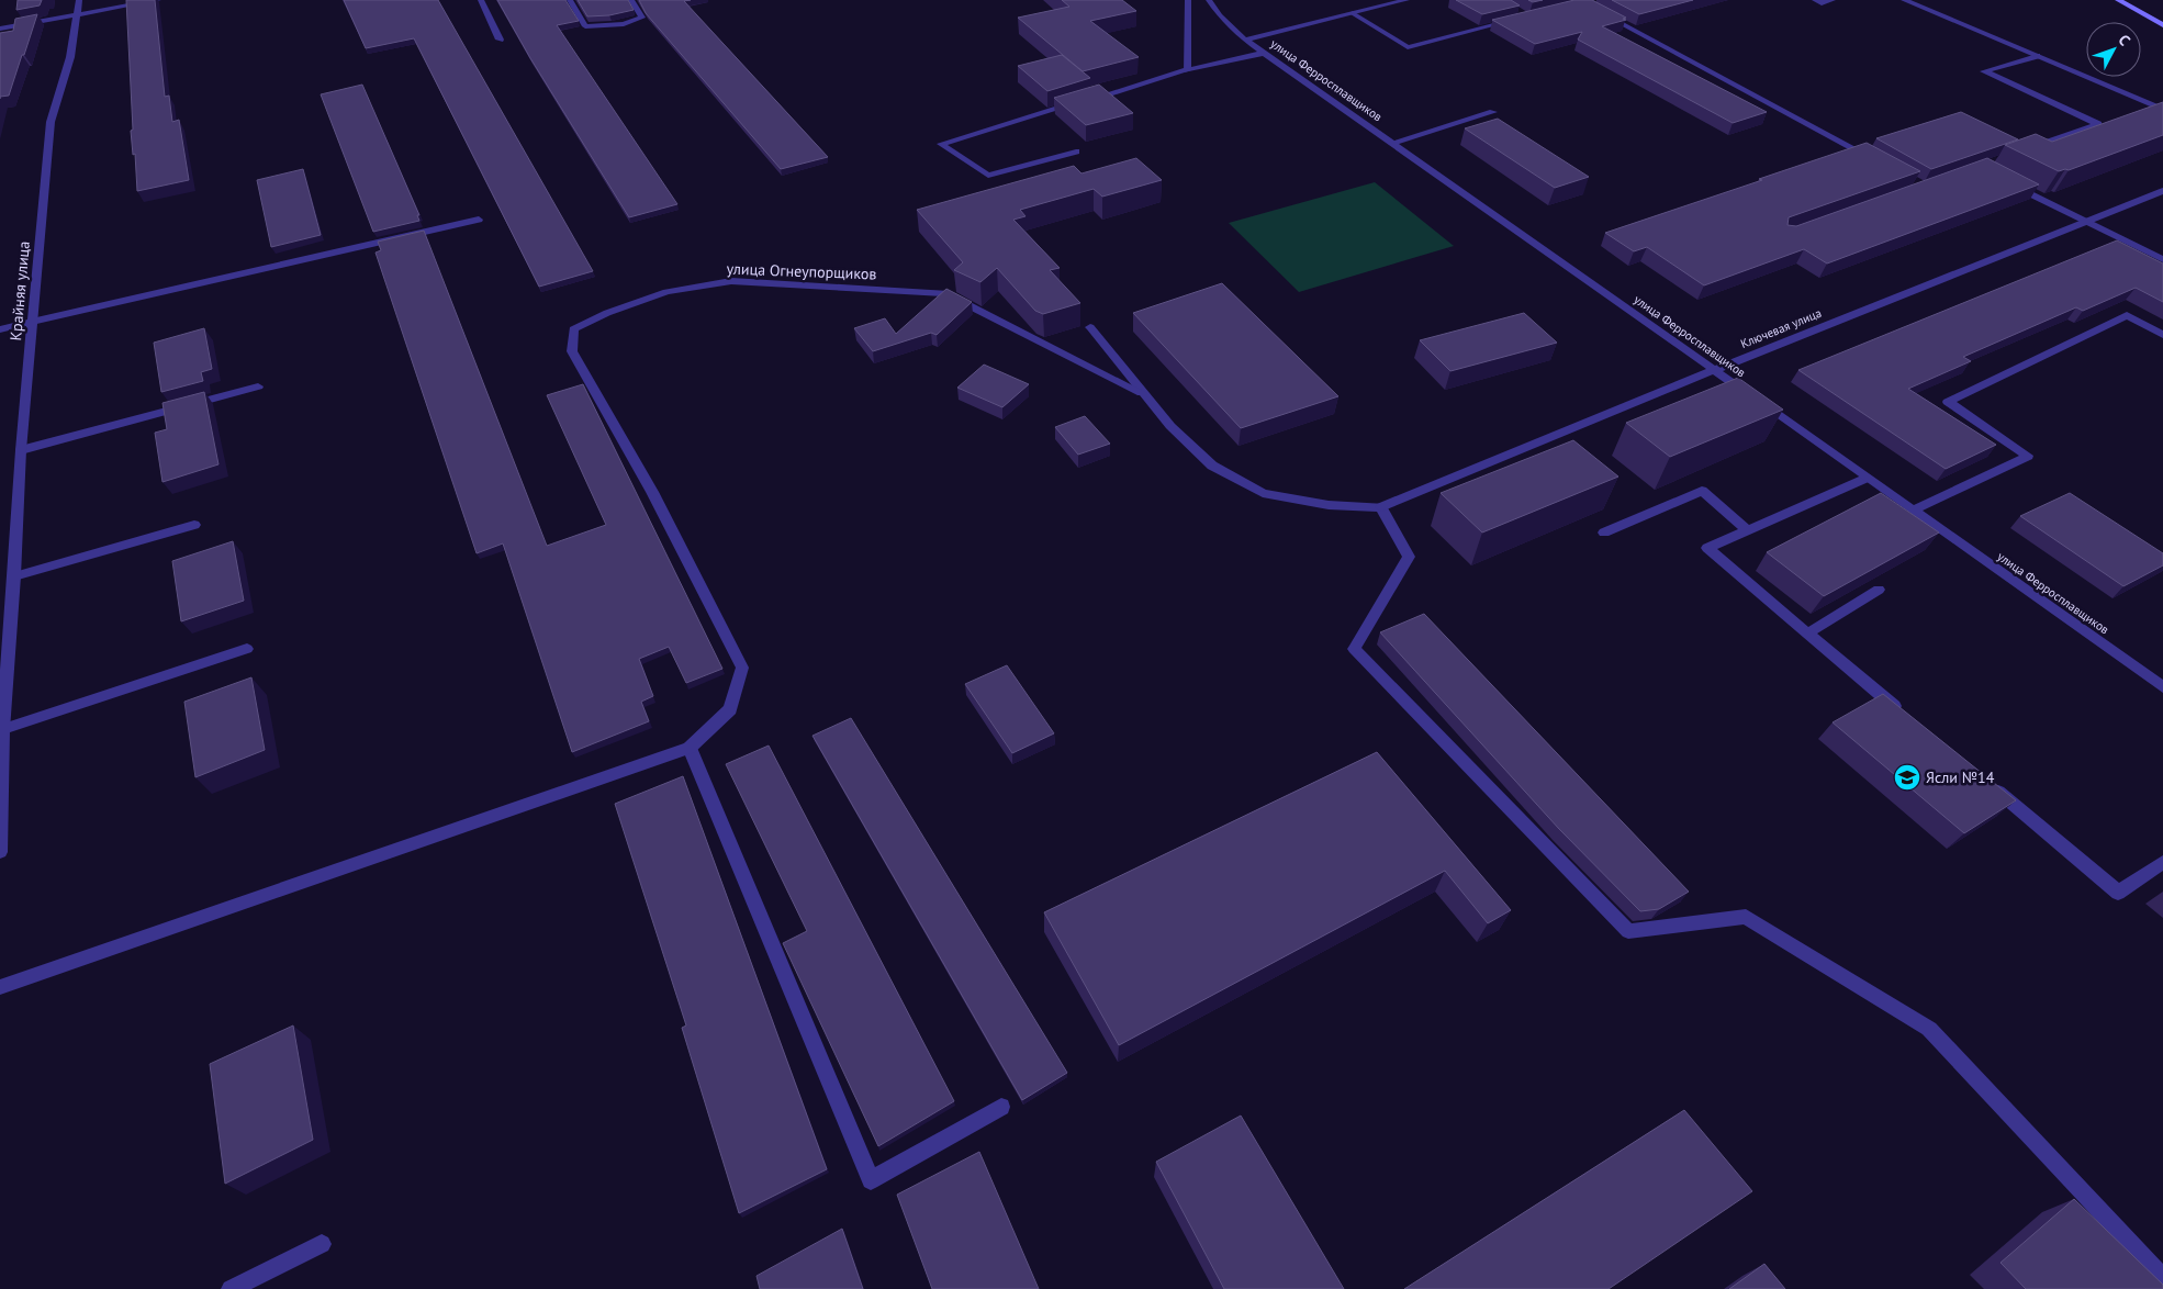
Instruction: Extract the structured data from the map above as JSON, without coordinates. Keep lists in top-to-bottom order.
{
  "streets": {
    "street": [
      "улица Ферросплавщиков",
      "улица Огнеупорщиков",
      "Крайняя улица",
      "Ключевая улица"
    ]
  },
  "crossings": [
    ["улица Ферросплавщиков", "Ключевая улица"]
  ],
  "places": {
    "school or university": ["Ясли №14"]
  },
  "north": "top right"
}
